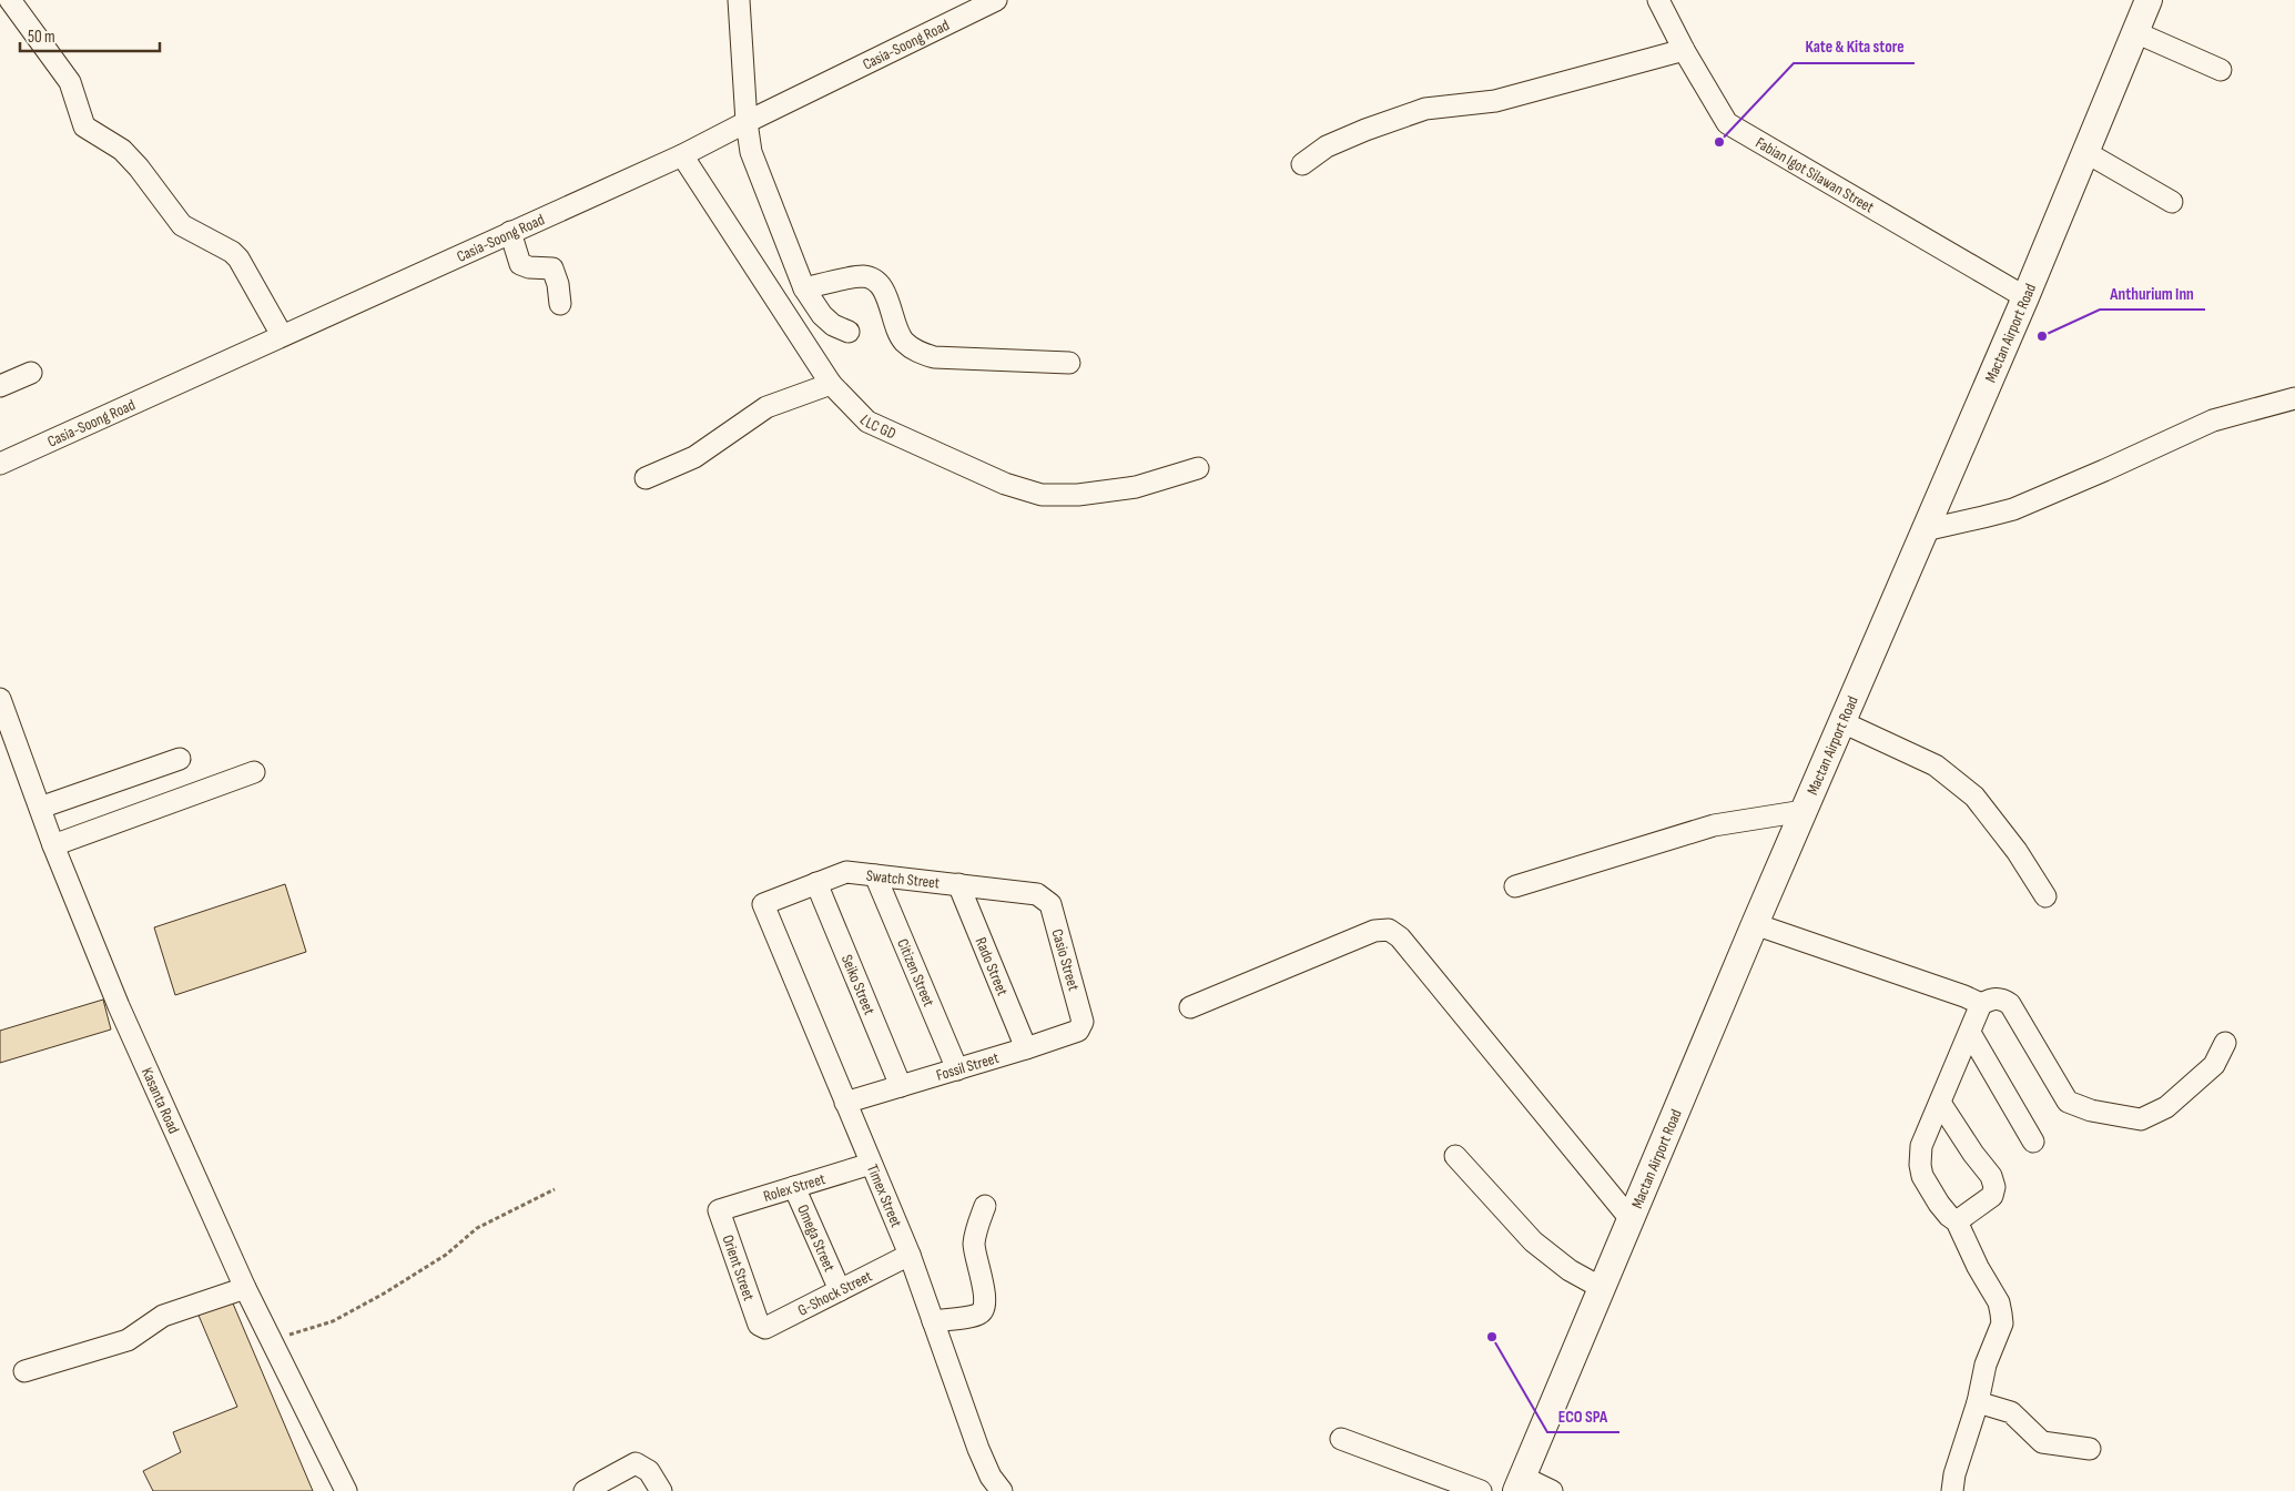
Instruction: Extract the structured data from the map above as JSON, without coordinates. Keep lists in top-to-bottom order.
{
  "streets": {
    "main road": ["Mactan Airport Road"],
    "street": [
      "Casia-Soong Road",
      "Fabian Igot Silawan Street",
      "LLC GD",
      "Swatch Street",
      "Casio Street",
      "Rado Street",
      "Citizen Street",
      "Seiko Street",
      "Fossil Street",
      "Kasanta Road",
      "Rolex Street",
      "Timex Street",
      "Omega Street",
      "Orient Street",
      "G-Shock Street"
    ]
  },
  "crossings": [
    ["Casia-Soong Road", "LLC GD"],
    ["Fabian Igot Silawan Street", "Mactan Airport Road"],
    ["Swatch Street", "Casio Street"],
    ["Swatch Street", "Rado Street"],
    ["Swatch Street", "Citizen Street"],
    ["Swatch Street", "Seiko Street"],
    ["Swatch Street", "Timex Street"],
    ["Casio Street", "Fossil Street"],
    ["Rado Street", "Fossil Street"],
    ["Citizen Street", "Fossil Street"],
    ["Seiko Street", "Fossil Street"],
    ["Fossil Street", "Timex Street"],
    ["Rolex Street", "Timex Street"],
    ["Rolex Street", "Omega Street"],
    ["Rolex Street", "Orient Street"],
    ["Timex Street", "G-Shock Street"],
    ["Omega Street", "G-Shock Street"],
    ["Orient Street", "G-Shock Street"]
  ],
  "places": ["Kate & Kita store", "Anthurium Inn", "ECO SPA"],
  "scale_bar": "50 m"
}
